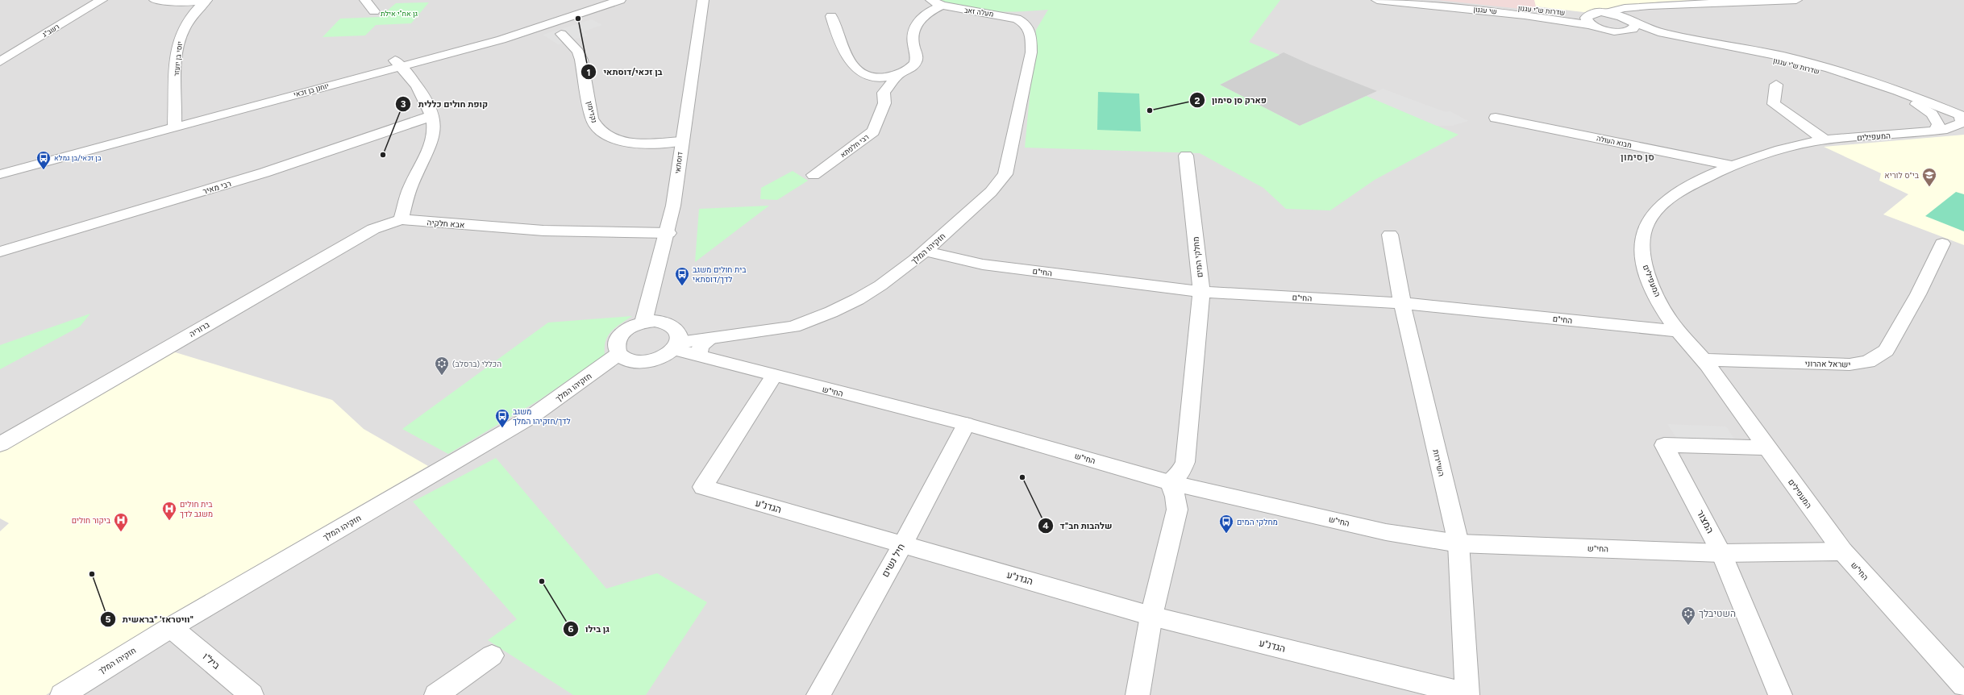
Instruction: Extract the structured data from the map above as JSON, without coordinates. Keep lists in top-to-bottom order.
{
  "streets": {
    "street": [
      "שי עגנון",
      "שדרות ש\"י עגנון",
      "מעלה זאב",
      "רשב\"ג",
      "יוסי בן יועזר",
      "יוחנן בן זכאי",
      "נקדימון",
      "המעפילים",
      "מבוא העולה",
      "רבי חלפתא",
      "דוסתאי",
      "רבי מאיר",
      "אבא חלקיה",
      "חזקיהו המלך",
      "מחלקי המים",
      "החי\"ם",
      "ברוריה",
      "ישראל אהרוני",
      "החי\"ש",
      "השיירות",
      "הגדנ\"ע",
      "המצור",
      "חיל נשים",
      "ביל\"ו"
    ]
  },
  "crossings": [
    ["שי עגנון", "שדרות ש\"י עגנון"],
    ["שדרות ש\"י עגנון", "המעפילים"],
    ["מעלה זאב", "רבי חלפתא"],
    ["מעלה זאב", "חזקיהו המלך"],
    ["יוסי בן יועזר", "יוחנן בן זכאי"],
    ["נקדימון", "דוסתאי"],
    ["המעפילים", "מבוא העולה"],
    ["המעפילים", "החי\"ם"],
    ["המעפילים", "ישראל אהרוני"],
    ["המעפילים", "החי\"ש"],
    ["המעפילים", "המצור"],
    ["דוסתאי", "אבא חלקיה"],
    ["דוסתאי", "חזקיהו המלך"],
    ["דוסתאי", "החי\"ש"],
    ["אבא חלקיה", "ברוריה"],
    ["חזקיהו המלך", "החי\"ם"],
    ["חזקיהו המלך", "החי\"ש"],
    ["חזקיהו המלך", "ביל\"ו"],
    ["מחלקי המים", "החי\"ם"],
    ["מחלקי המים", "החי\"ש"],
    ["החי\"ם", "השיירות"],
    ["החי\"ש", "השיירות"],
    ["החי\"ש", "הגדנ\"ע"],
    ["החי\"ש", "המצור"],
    ["החי\"ש", "חיל נשים"],
    ["השיירות", "הגדנ\"ע"],
    ["הגדנ\"ע", "חיל נשים"]
  ],
  "districts": ["סן סימון"],
  "parks": ["גן אח\"י אילת"],
  "places": {
    "other": [
      "בן זכאי/דוסתאי",
      "פארק סן סימון",
      "קופת חולים כללית",
      "שלהבות חב\"ד",
      "וויטראז' \"בראשית\"",
      "גן בילו"
    ],
    "bus stop": [
      "בן זכאי/בן גמלא",
      "בית חולים משגב לדך/דוסתאי",
      "משגב לדך/חזקיהו המלך",
      "מחלקי המים"
    ],
    "school or university": ["בי\"ס לוריא"],
    "synagogue": ["הכללי (ברסלב)", "השטיבלך"],
    "hospital": ["בית חולים משגב לדך", "ביקור חולים"]
  }
}
